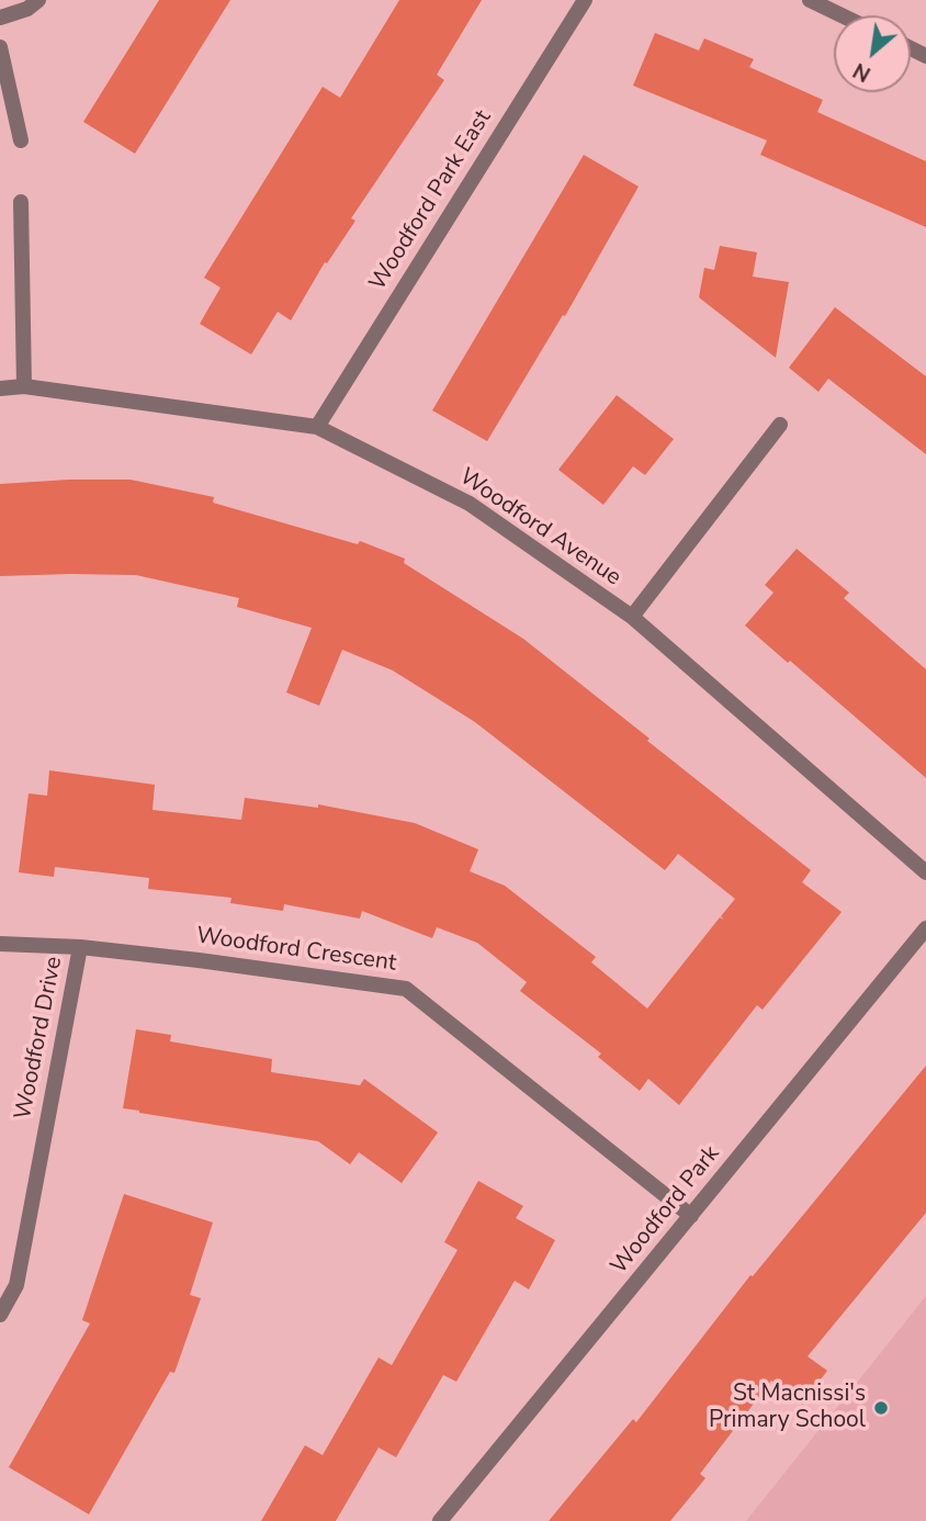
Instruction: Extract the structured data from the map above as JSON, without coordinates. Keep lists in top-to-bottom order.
{
  "streets": {
    "street": [
      "Woodford Park East",
      "Woodford Avenue",
      "Woodford Crescent",
      "Woodford Drive",
      "Woodford Park"
    ]
  },
  "crossings": [
    ["Woodford Park East", "Woodford Avenue"],
    ["Woodford Crescent", "Woodford Drive"],
    ["Woodford Crescent", "Woodford Park"]
  ],
  "places": ["St Macnissi's Primary School"],
  "north": "bottom left"
}
